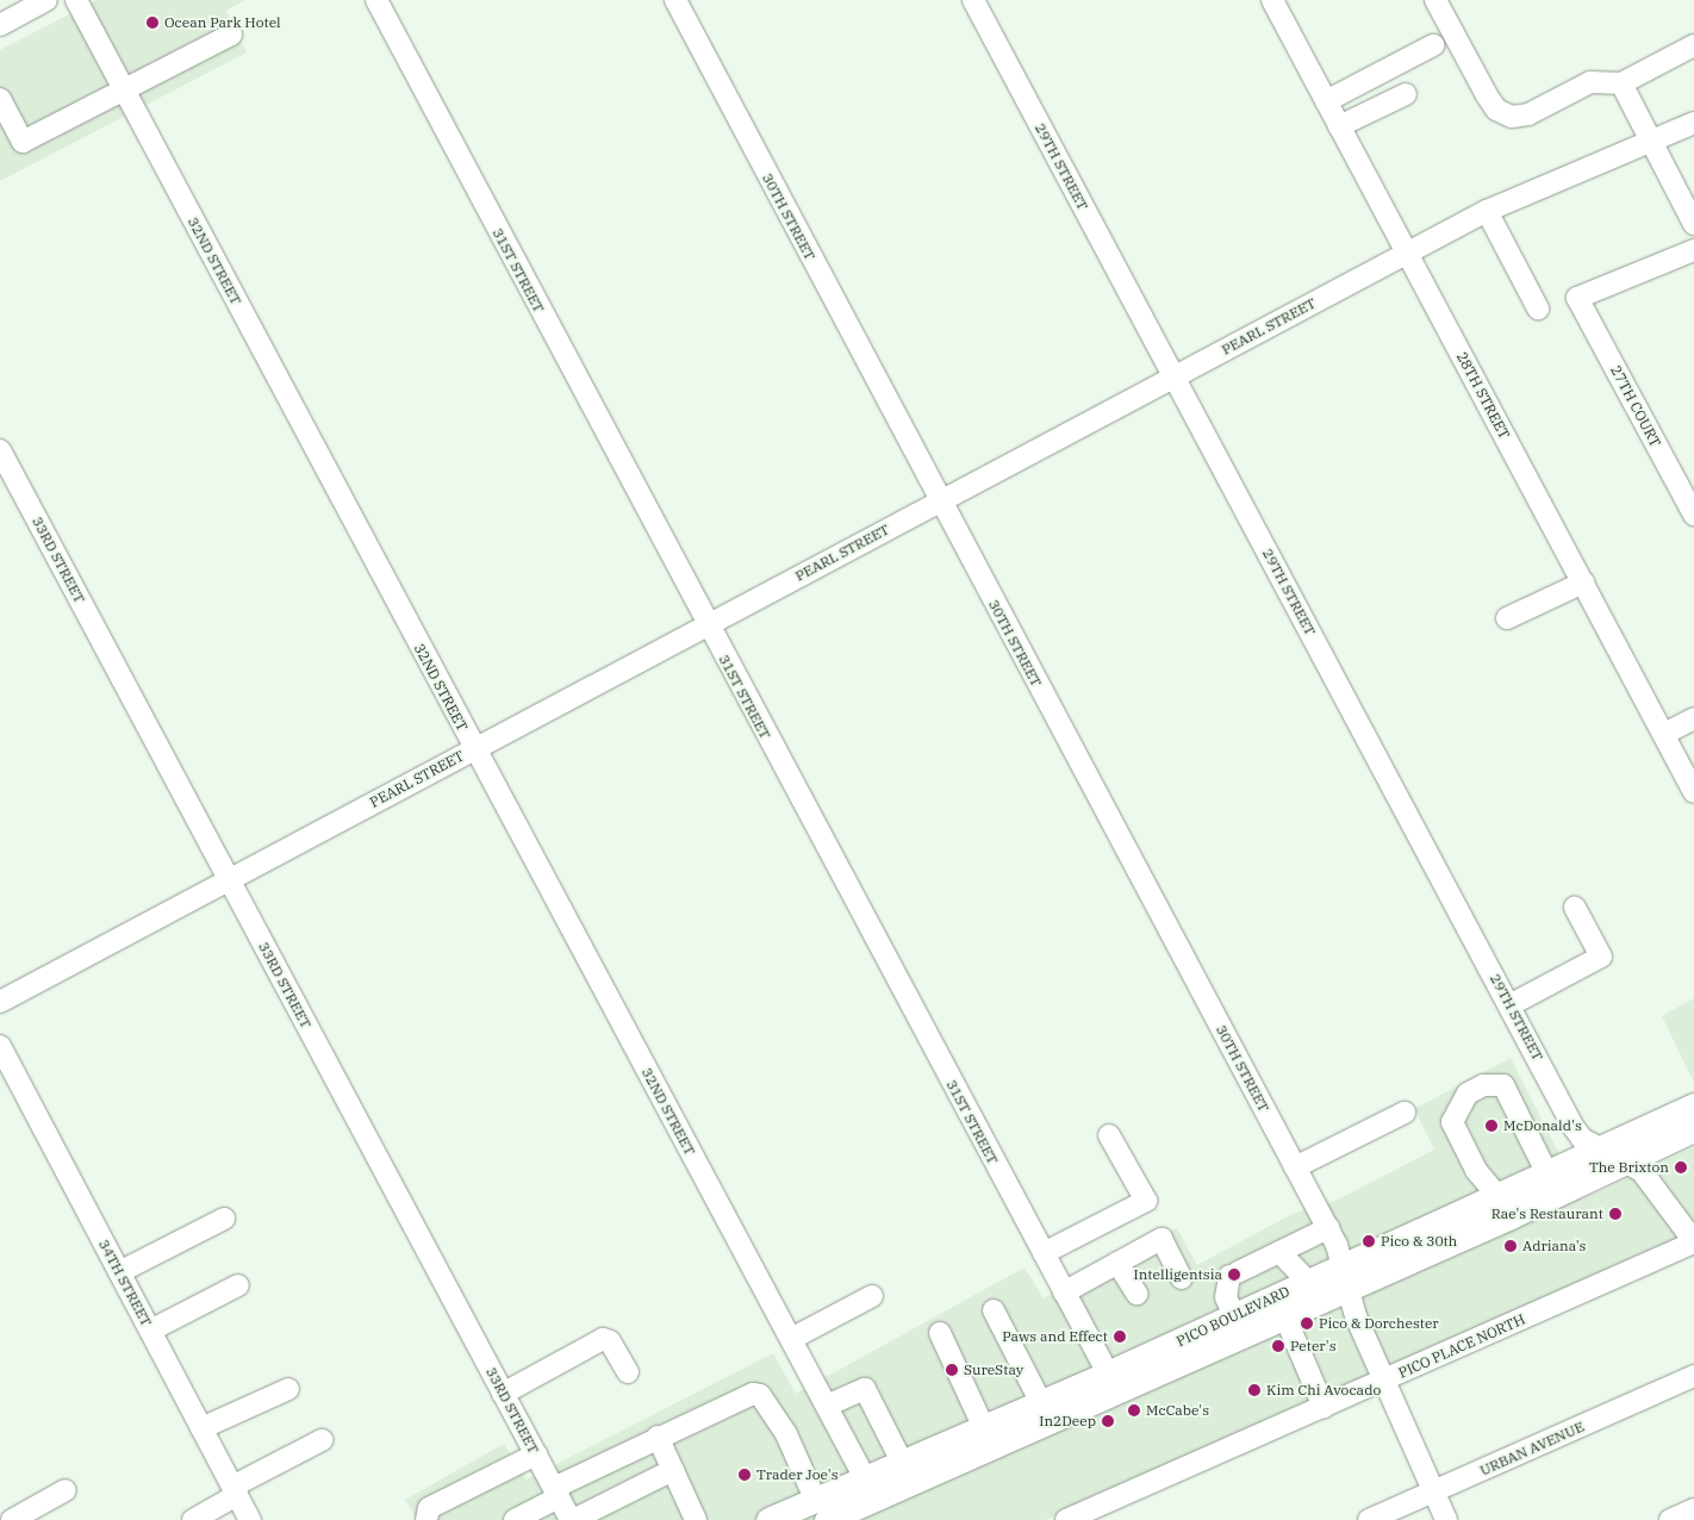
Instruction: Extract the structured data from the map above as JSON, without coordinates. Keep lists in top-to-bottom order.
{
  "streets": {
    "main road": ["PICO BOULEVARD"],
    "street": [
      "29TH STREET",
      "30TH STREET",
      "32ND STREET",
      "31ST STREET",
      "PEARL STREET",
      "28TH STREET",
      "27TH COURT",
      "33RD STREET",
      "34TH STREET",
      "PICO PLACE NORTH",
      "URBAN AVENUE"
    ]
  },
  "crossings": [
    ["29TH STREET", "PEARL STREET"],
    ["29TH STREET", "PICO BOULEVARD"],
    ["30TH STREET", "PEARL STREET"],
    ["30TH STREET", "PICO BOULEVARD"],
    ["30TH STREET", "PICO PLACE NORTH"],
    ["30TH STREET", "URBAN AVENUE"],
    ["32ND STREET", "PEARL STREET"],
    ["32ND STREET", "PICO BOULEVARD"],
    ["31ST STREET", "PEARL STREET"],
    ["31ST STREET", "PICO BOULEVARD"],
    ["PEARL STREET", "28TH STREET"],
    ["PEARL STREET", "33RD STREET"]
  ],
  "places": [
    "Ocean Park Hotel",
    "McDonald's",
    "The Brixton",
    "Rae's Restaurant",
    "Pico & 30th",
    "Adriana's",
    "Intelligentsia",
    "Pico & Dorchester",
    "Paws and Effect",
    "Peter's",
    "SureStay",
    "Kim Chi Avocado",
    "McCabe's",
    "In2Deep",
    "Trader Joe's"
  ]
}
